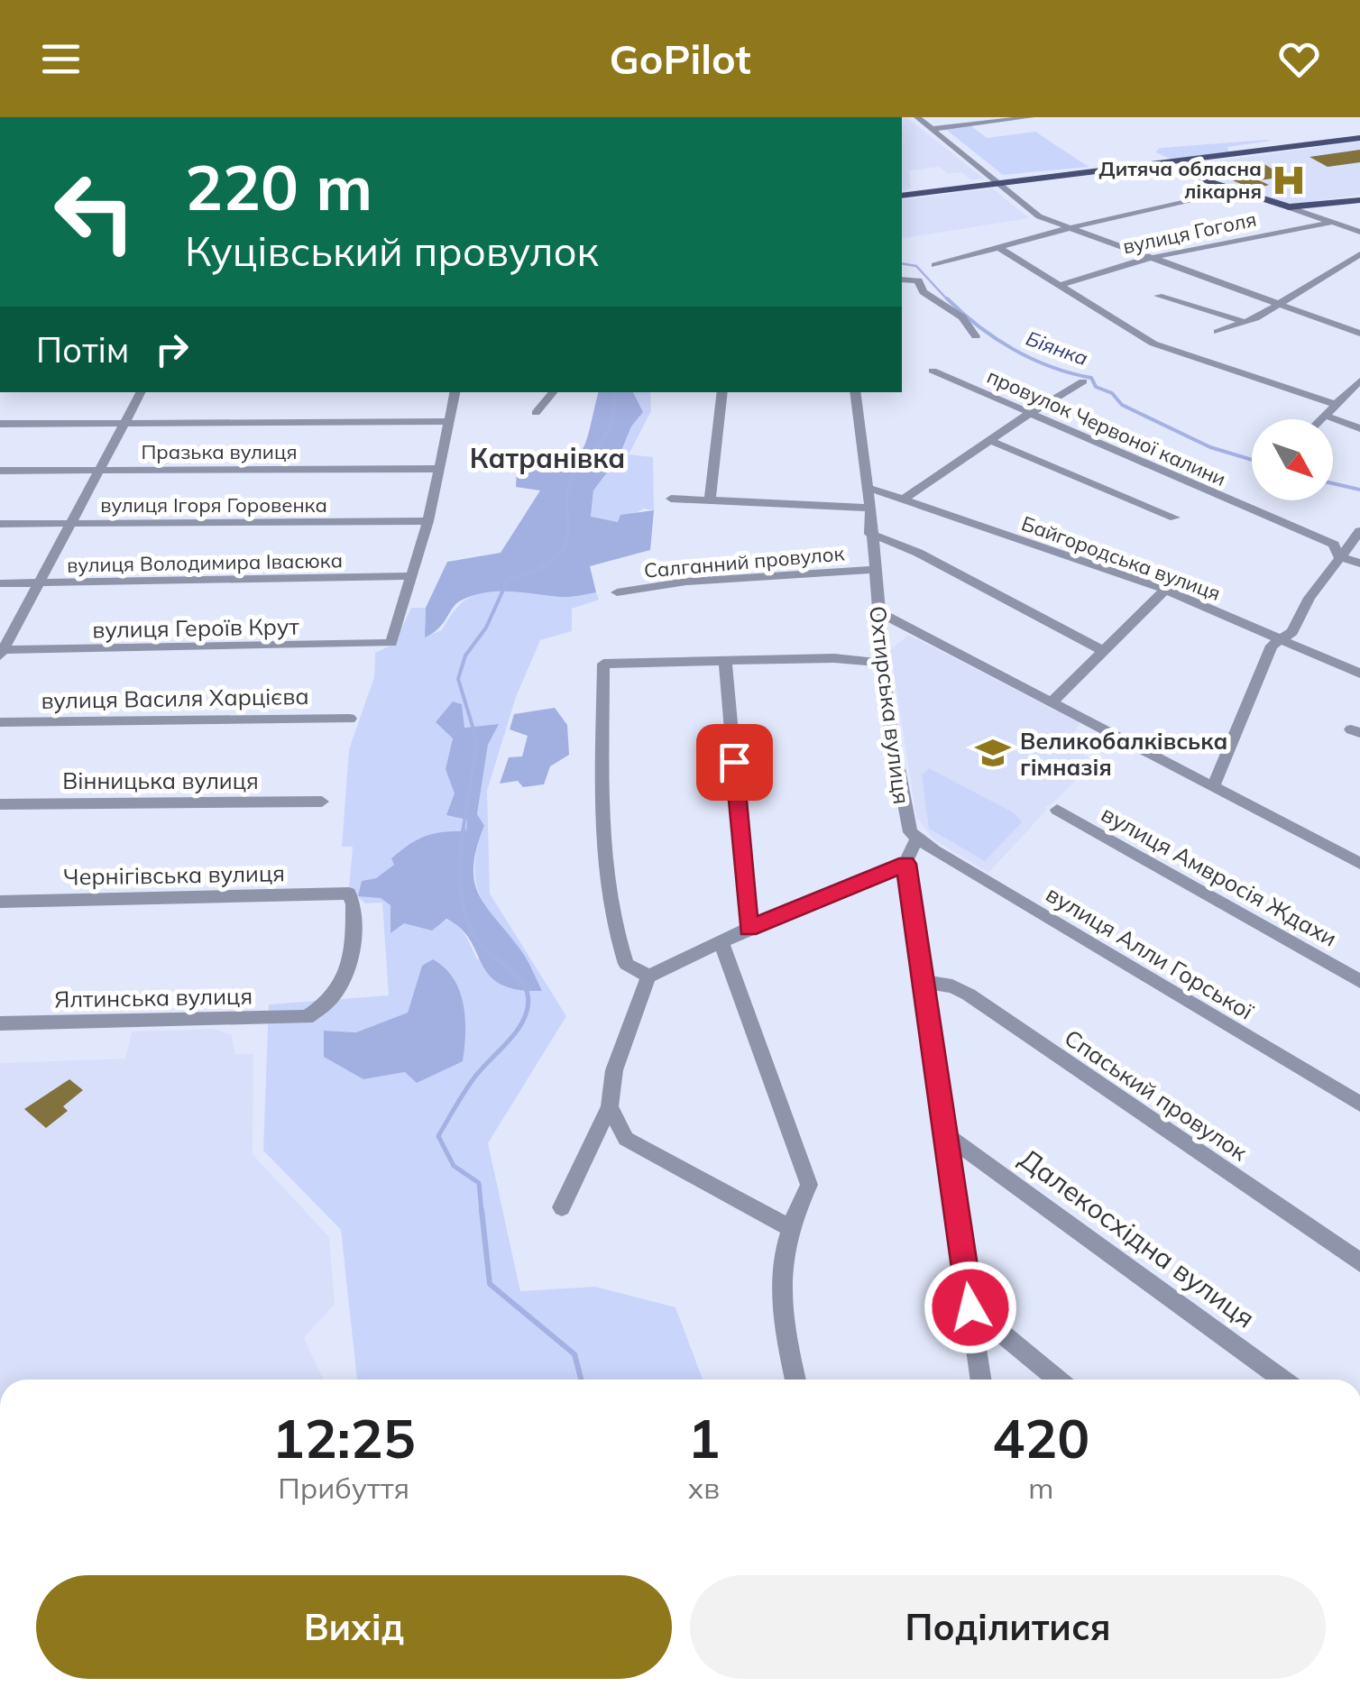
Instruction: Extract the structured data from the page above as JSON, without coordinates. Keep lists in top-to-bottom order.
{
  "streets": {
    "street": [
      "вулиця Гоголя",
      "провулок Червоної калини",
      "Празька вулиця",
      "вулиця Ігоря Горовенка",
      "Байгородська вулиця",
      "Салганний провулок",
      "вулиця Володимира Івасюка",
      "вулиця Героїв Крут",
      "вулиця Василя Харцієва",
      "Охтирська вулиця",
      "Вінницька вулиця",
      "Чернігівська вулиця",
      "вулиця Амвросія Ждахи",
      "вулиця Алли Горської",
      "Ялтинська вулиця",
      "Спаський провулок",
      "Далекосхідна вулиця"
    ]
  },
  "crossings": [
    ["Байгородська вулиця", "Охтирська вулиця"],
    ["Салганний провулок", "Охтирська вулиця"],
    ["вулиця Володимира Івасюка", "вулиця Героїв Крут"],
    ["Охтирська вулиця", "вулиця Алли Горської"],
    ["Чернігівська вулиця", "Ялтинська вулиця"]
  ],
  "districts": ["Катранівка"],
  "water": ["Біянка"],
  "places": {
    "hospital": ["Дитяча обласна лікарня"],
    "school or university": ["Великобалківська гімназія"]
  },
  "north": "bottom right",
  "page": {
    "header": "GoPilot",
    "turn": ["220 m", "Куцівський провулок"],
    "then": "Потім",
    "eta": [
      "12:25",
      "Прибуття",
      "1",
      "хв",
      "420",
      "m"
    ],
    "buttons": ["Вихід", "Поділитися"]
  }
}
